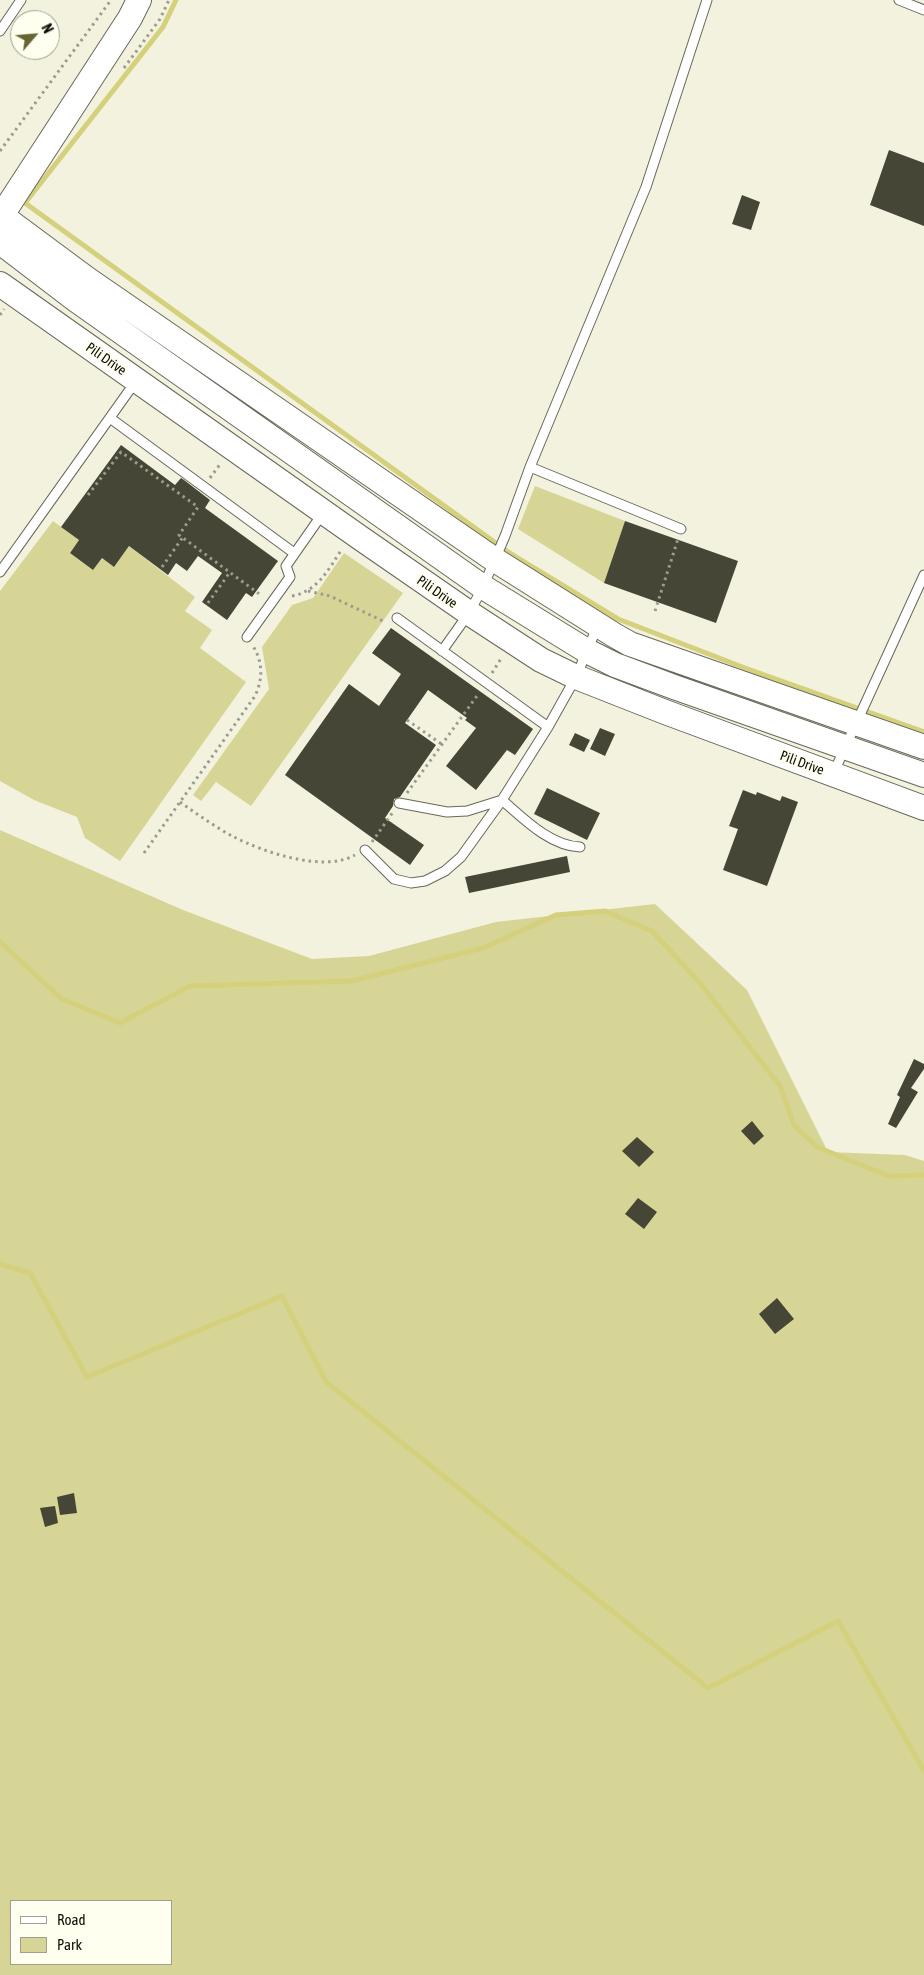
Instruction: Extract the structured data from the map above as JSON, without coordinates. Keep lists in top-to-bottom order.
{
  "streets": {
    "street": ["Pili Drive"]
  },
  "legend": ["Road", "Park"],
  "north": "top right"
}
